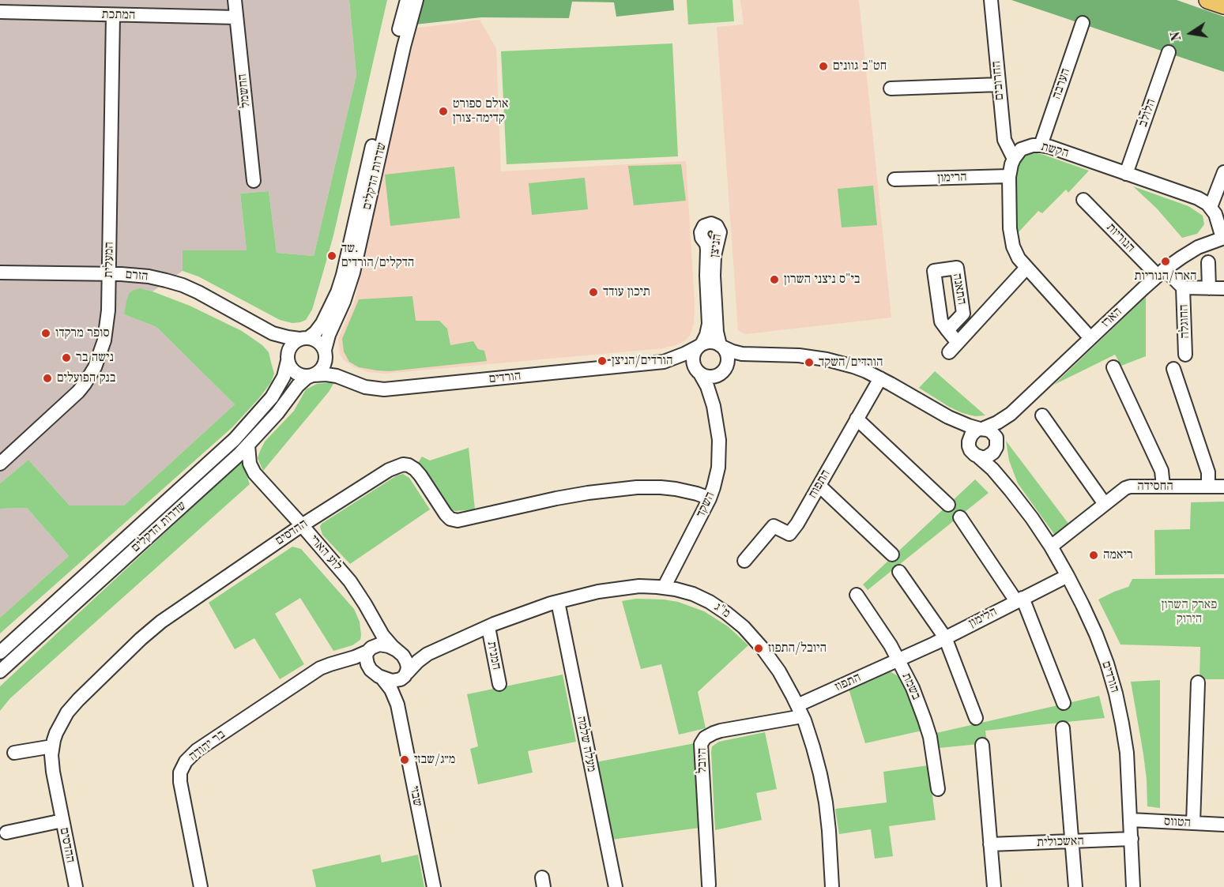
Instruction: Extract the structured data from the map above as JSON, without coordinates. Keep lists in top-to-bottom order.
{
  "streets": {
    "street": [
      "המתכת",
      "החרובים",
      "הערבה",
      "החשמל",
      "הלולב",
      "הקשת",
      "שדרות הדקלים",
      "הרימון",
      "הנוריות",
      "הניצן",
      "המעלית",
      "הזרם",
      "התאנה",
      "הארז",
      "החוגלה",
      "הורדים",
      "התפוח",
      "החסידה",
      "השקד",
      "ההדסים",
      "לוע הארי",
      "מ\"ג",
      "הלימון",
      "חמנית",
      "התפוז",
      "בשמת",
      "מעלה שלמה",
      "בר יהודה",
      "היובל",
      "שבזי",
      "הטווס",
      "האשכולית"
    ]
  },
  "crossings": [
    ["המתכת", "החשמל"],
    ["המתכת", "המעלית"],
    ["החרובים", "הקשת"],
    ["הערבה", "הקשת"],
    ["הלולב", "הקשת"],
    ["שדרות הדקלים", "הזרם"],
    ["שדרות הדקלים", "הורדים"],
    ["שדרות הדקלים", "לוע הארי"],
    ["הנוריות", "הארז"],
    ["הנוריות", "החוגלה"],
    ["הניצן", "הורדים"],
    ["הניצן", "השקד"],
    ["המעלית", "הזרם"],
    ["הזרם", "הורדים"],
    ["הארז", "החוגלה"],
    ["הארז", "הורדים"],
    ["הורדים", "החסידה"],
    ["הורדים", "השקד"],
    ["הורדים", "הלימון"],
    ["הורדים", "הטווס"],
    ["הורדים", "האשכולית"],
    ["השקד", "ההדסים"],
    ["השקד", "מ\"ג"],
    ["ההדסים", "לוע הארי"],
    ["לוע הארי", "מ\"ג"],
    ["לוע הארי", "בר יהודה"],
    ["לוע הארי", "שבזי"],
    ["מ\"ג", "חמנית"],
    ["מ\"ג", "התפוז"],
    ["מ\"ג", "מעלה שלמה"],
    ["מ\"ג", "בר יהודה"],
    ["מ\"ג", "היובל"],
    ["מ\"ג", "שבזי"],
    ["הלימון", "התפוז"],
    ["הלימון", "בשמת"],
    ["התפוז", "בשמת"],
    ["התפוז", "היובל"],
    ["בר יהודה", "שבזי"]
  ],
  "parks": ["פארק השרון הירוק"],
  "places": [
    "חט\"ב גוונים",
    "אולם ספורט קדימה-צורן",
    "שד. הדקלים/הורדים",
    "הארז/הנוריות",
    "בי\"ס ניצני השרון",
    "תיכון עודד",
    "סופר מרקדו",
    "נישה בר",
    "הורדים/הניצן",
    "הורדים/השקד",
    "בנק הפועלים",
    "ריאמה",
    "היובל/התפוז",
    "מ״ג/שבזי"
  ],
  "north": "left"
}
